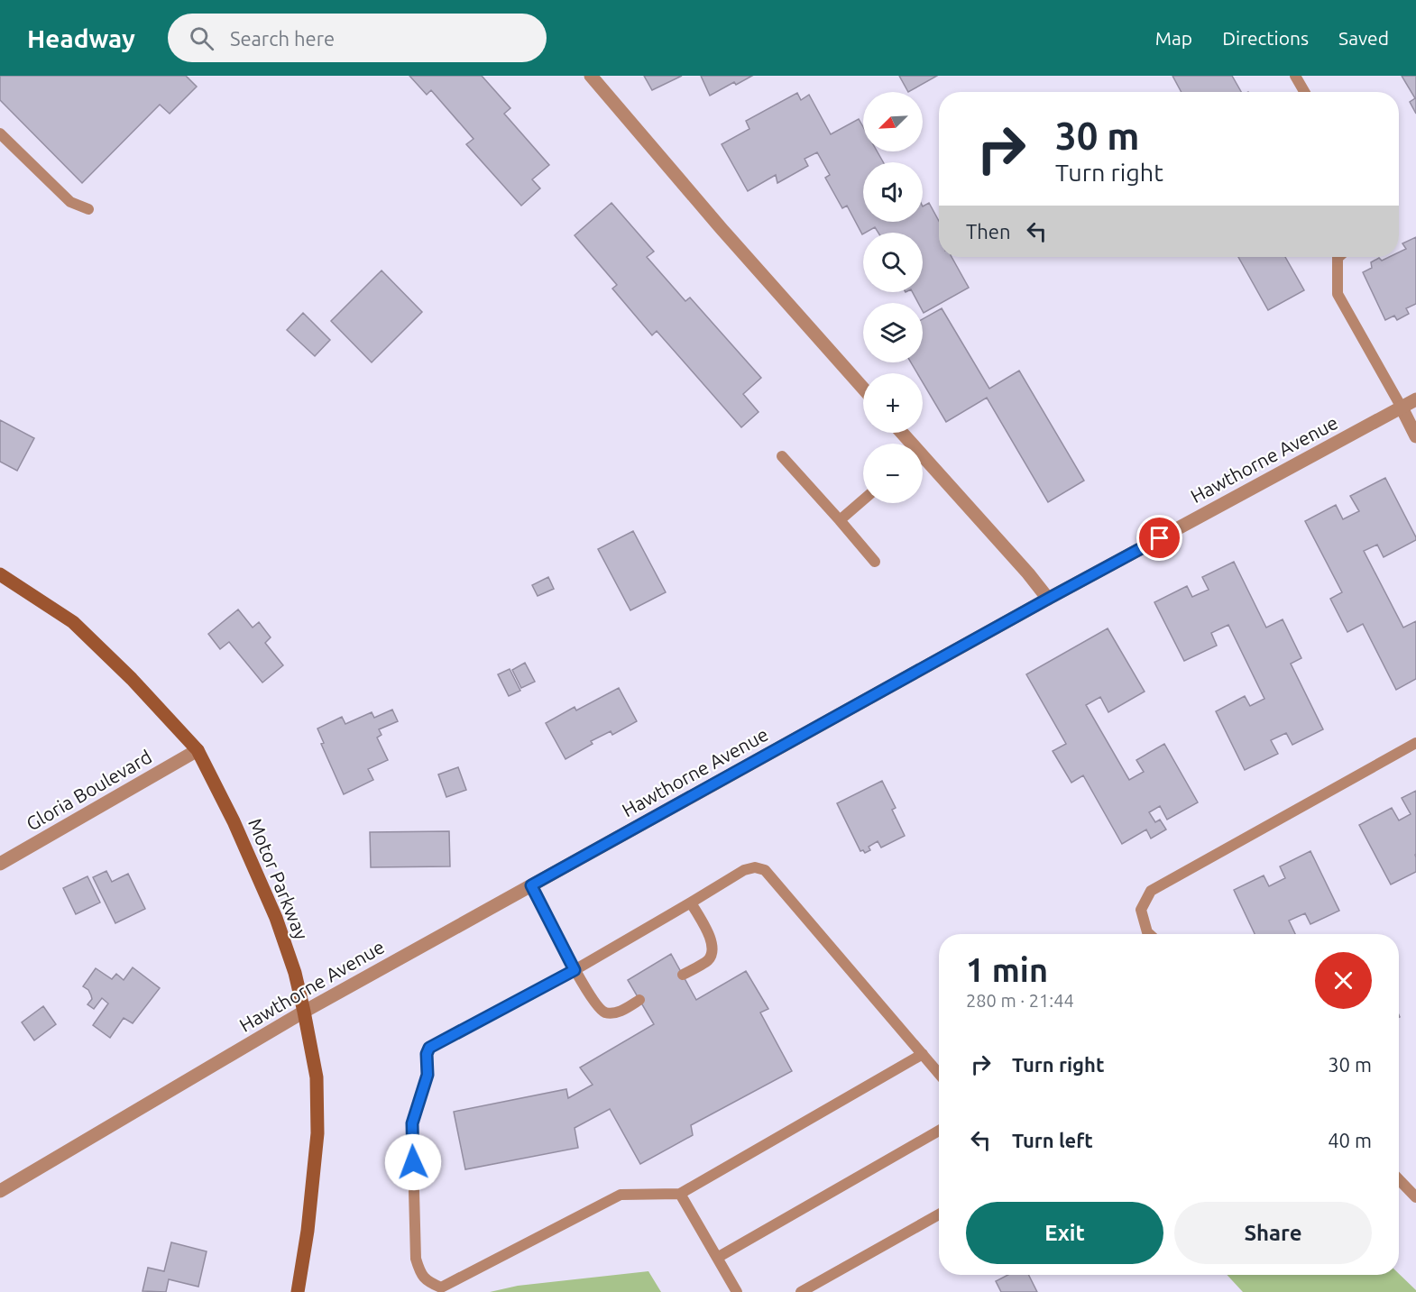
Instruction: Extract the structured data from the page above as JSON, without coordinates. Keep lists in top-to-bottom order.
{
  "streets": {
    "main road": ["Motor Parkway"],
    "street": ["Hawthorne Avenue", "Gloria Boulevard"]
  },
  "crossings": [
    ["Hawthorne Avenue", "Motor Parkway"],
    ["Gloria Boulevard", "Motor Parkway"]
  ],
  "north": "bottom left",
  "page": {
    "header": "Headway",
    "search": "Search here",
    "nav": ["Map", "Directions", "Saved"],
    "map_buttons": ["+", "−"],
    "turn": ["30 m", "Turn right"],
    "then": "Then",
    "heading": ["1 min", "280 m · 21:44"],
    "list": [
      {
        "name": "Turn right",
        "value": "30 m"
      },
      {
        "name": "Turn left",
        "value": "40 m"
      }
    ],
    "buttons": ["Exit", "Share"]
  }
}
